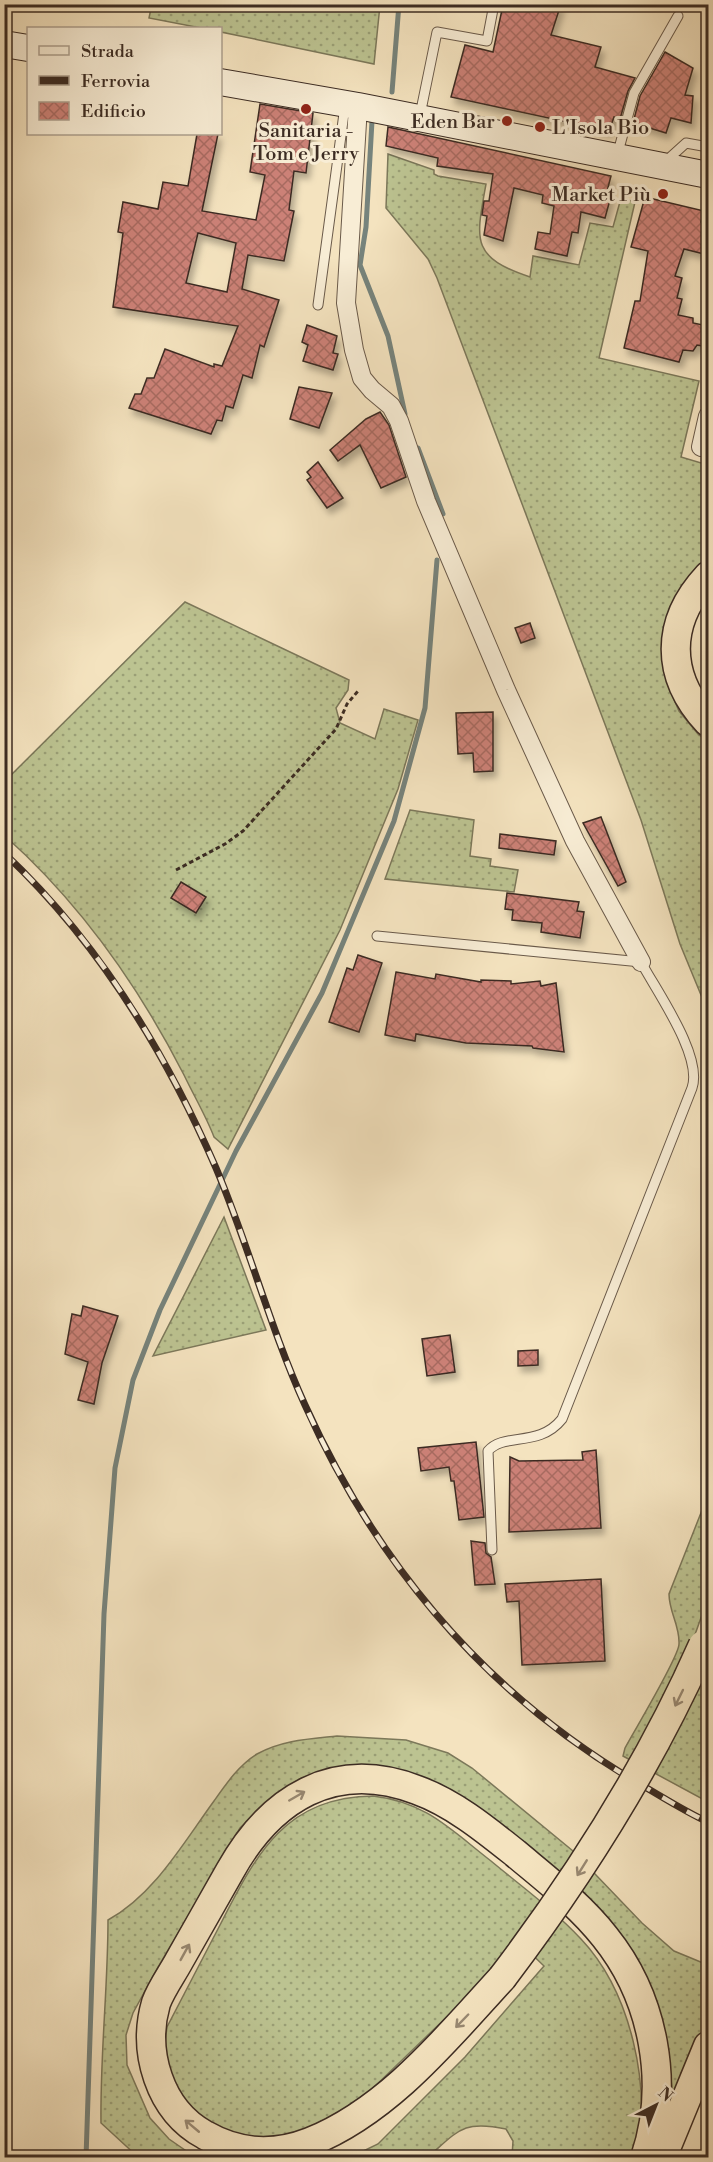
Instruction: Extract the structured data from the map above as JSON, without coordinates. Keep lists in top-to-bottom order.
{
  "places": [
    "Sanitaria - Tom e Jerry",
    "Eden Bar",
    "L'Isola Bio",
    "Market Più"
  ],
  "legend": ["Strada", "Ferrovia", "Edificio"],
  "north": "top right"
}
